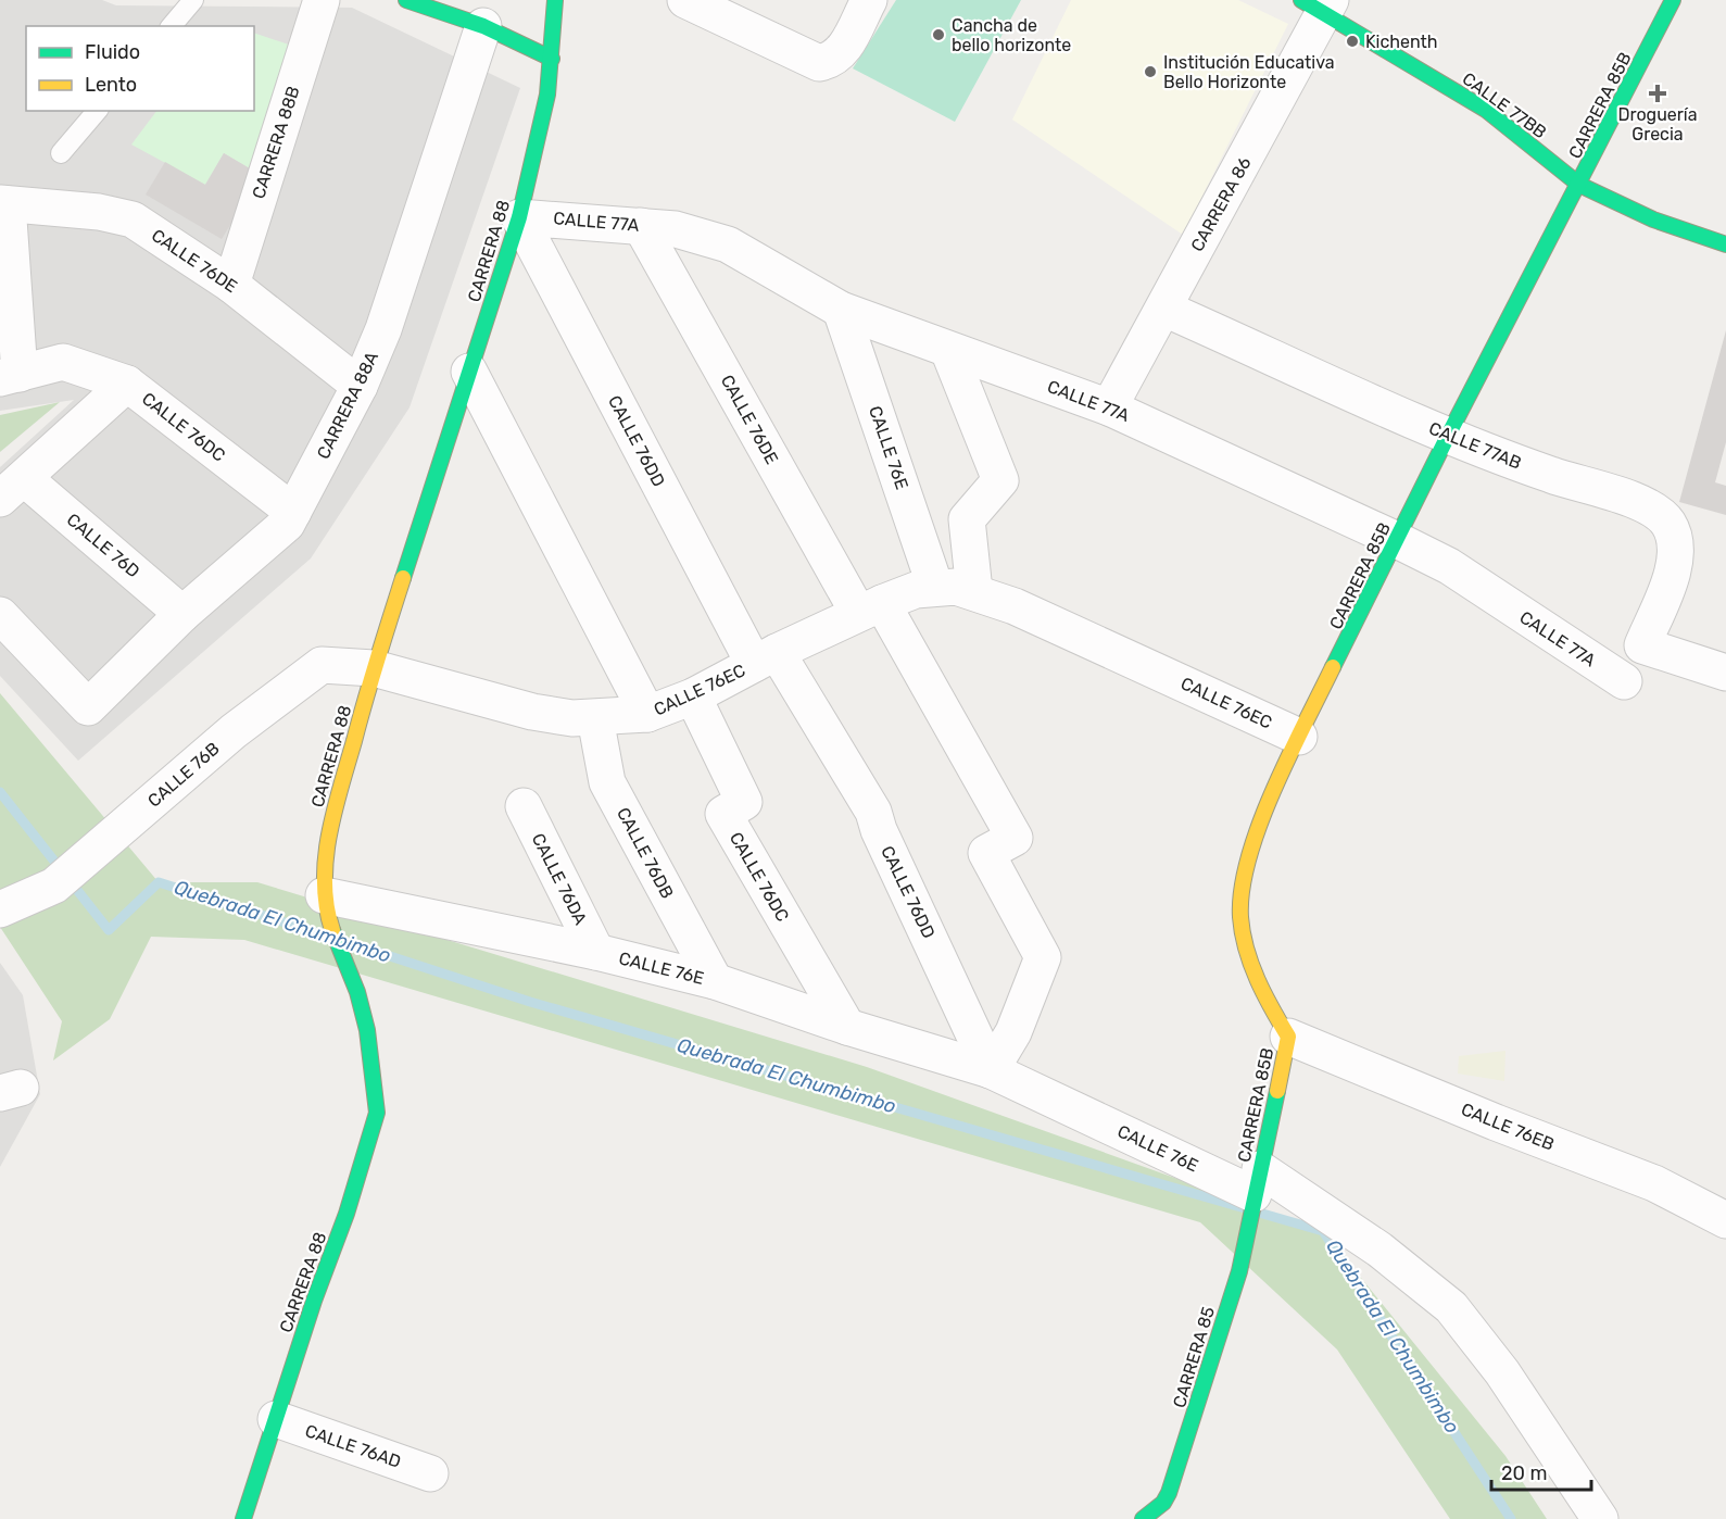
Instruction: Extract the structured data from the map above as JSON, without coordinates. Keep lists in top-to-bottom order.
{
  "streets": {
    "street": [
      "CALLE 77BB",
      "CARRERA 85B",
      "CARRERA 88B",
      "CARRERA 86",
      "CALLE 77A",
      "CARRERA 88",
      "CALLE 76DE",
      "CARRERA 88A",
      "CALLE 76DC",
      "CALLE 76DD",
      "CALLE 77AB",
      "CALLE 76E",
      "CALLE 76D",
      "CALLE 76EC",
      "CALLE 76B",
      "CALLE 76DB",
      "CALLE 76DA",
      "CALLE 76EB",
      "CARRERA 85",
      "CALLE 76AD"
    ]
  },
  "crossings": [
    ["CALLE 77BB", "CARRERA 85B"],
    ["CALLE 77BB", "CARRERA 86"],
    ["CARRERA 85B", "CALLE 77A"],
    ["CARRERA 85B", "CALLE 77AB"],
    ["CARRERA 85B", "CALLE 76E"],
    ["CARRERA 85B", "CALLE 76EC"],
    ["CARRERA 85B", "CALLE 76EB"],
    ["CARRERA 85B", "CARRERA 85"],
    ["CARRERA 88B", "CALLE 76DE"],
    ["CARRERA 86", "CALLE 77A"],
    ["CARRERA 86", "CALLE 77AB"],
    ["CALLE 77A", "CARRERA 88"],
    ["CALLE 77A", "CALLE 76DE"],
    ["CALLE 77A", "CALLE 76DD"],
    ["CALLE 77A", "CALLE 76E"],
    ["CARRERA 88", "CALLE 76DD"],
    ["CARRERA 88", "CALLE 76E"],
    ["CARRERA 88", "CALLE 76EC"],
    ["CARRERA 88", "CALLE 76B"],
    ["CARRERA 88", "CALLE 76AD"],
    ["CALLE 76DE", "CARRERA 88A"],
    ["CALLE 76DE", "CALLE 76EC"],
    ["CARRERA 88A", "CALLE 76DC"],
    ["CARRERA 88A", "CALLE 76D"],
    ["CALLE 76DC", "CALLE 76E"],
    ["CALLE 76DC", "CALLE 76EC"],
    ["CALLE 76DD", "CALLE 76E"],
    ["CALLE 76DD", "CALLE 76EC"],
    ["CALLE 76E", "CALLE 76EC"],
    ["CALLE 76E", "CALLE 76DB"],
    ["CALLE 76E", "CALLE 76DA"],
    ["CALLE 76E", "CARRERA 85"],
    ["CALLE 76EC", "CALLE 76B"],
    ["CALLE 76EC", "CALLE 76DB"]
  ],
  "water": ["Quebrada El Chumbimbo"],
  "places": {
    "other": ["Cancha de bello horizonte", "Kichenth", "Institución Educativa Bello Horizonte"],
    "health": ["Droguería Grecia"]
  },
  "legend": ["Fluido", "Lento"],
  "scale_bar": "20 m"
}
